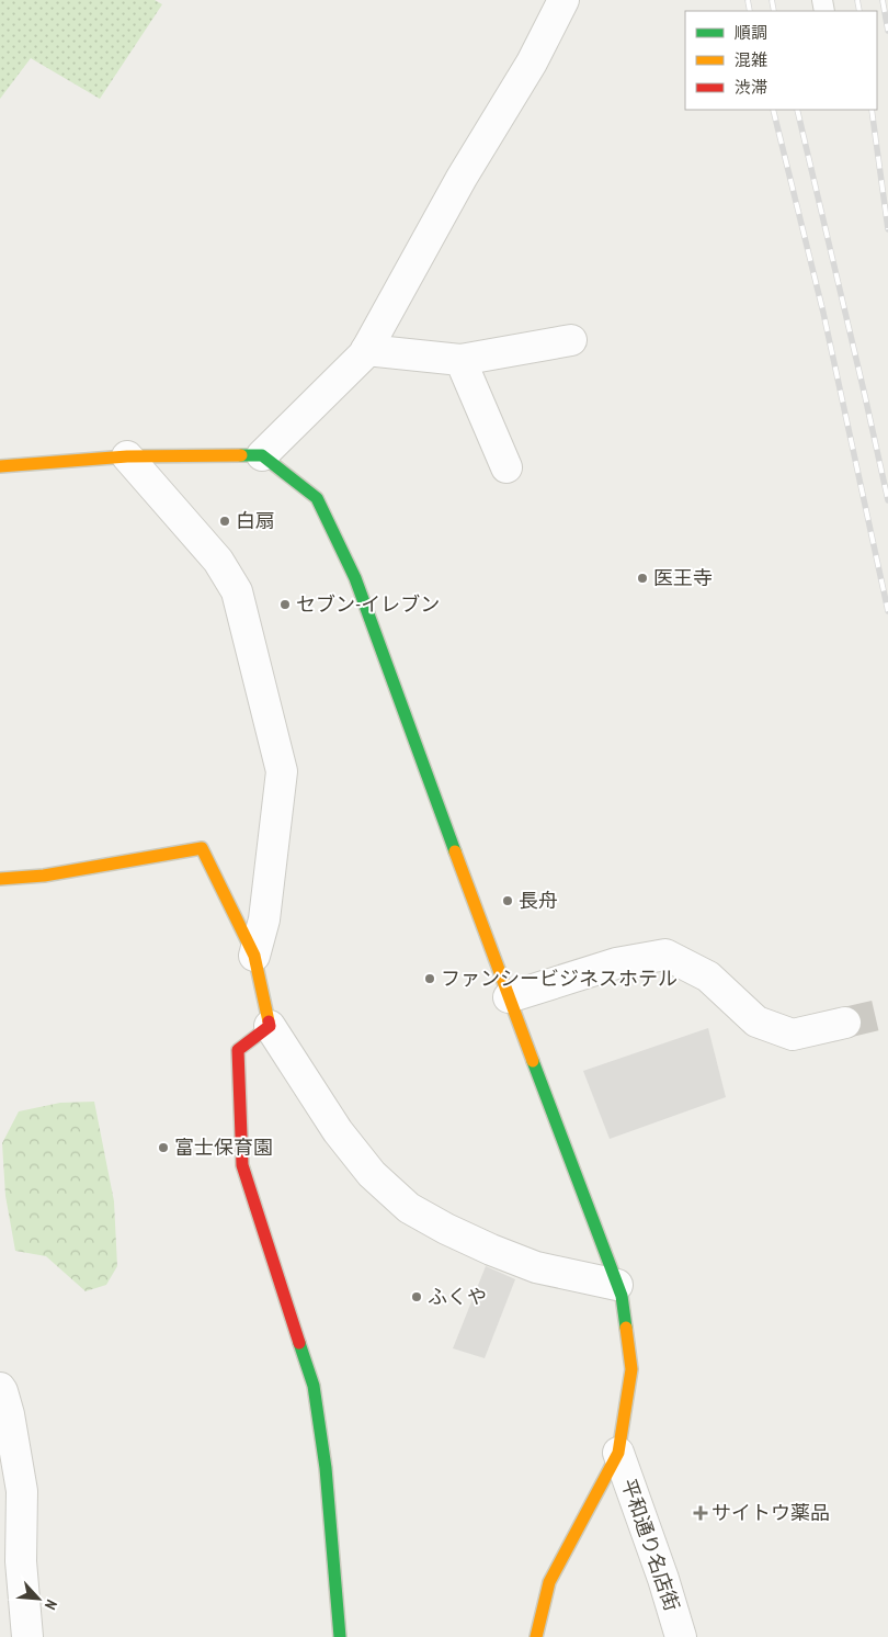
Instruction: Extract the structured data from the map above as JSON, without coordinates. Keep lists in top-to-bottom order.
{
  "streets": {
    "street": ["平和通り名店街"]
  },
  "places": {
    "other": [
      "白扇",
      "医王寺",
      "セブン-イレブン",
      "長舟",
      "ファンシービジネスホテル",
      "富士保育園",
      "ふくや"
    ],
    "health": ["サイトウ薬品"]
  },
  "legend": ["順調", "混雑", "渋滞"],
  "north": "bottom right"
}
